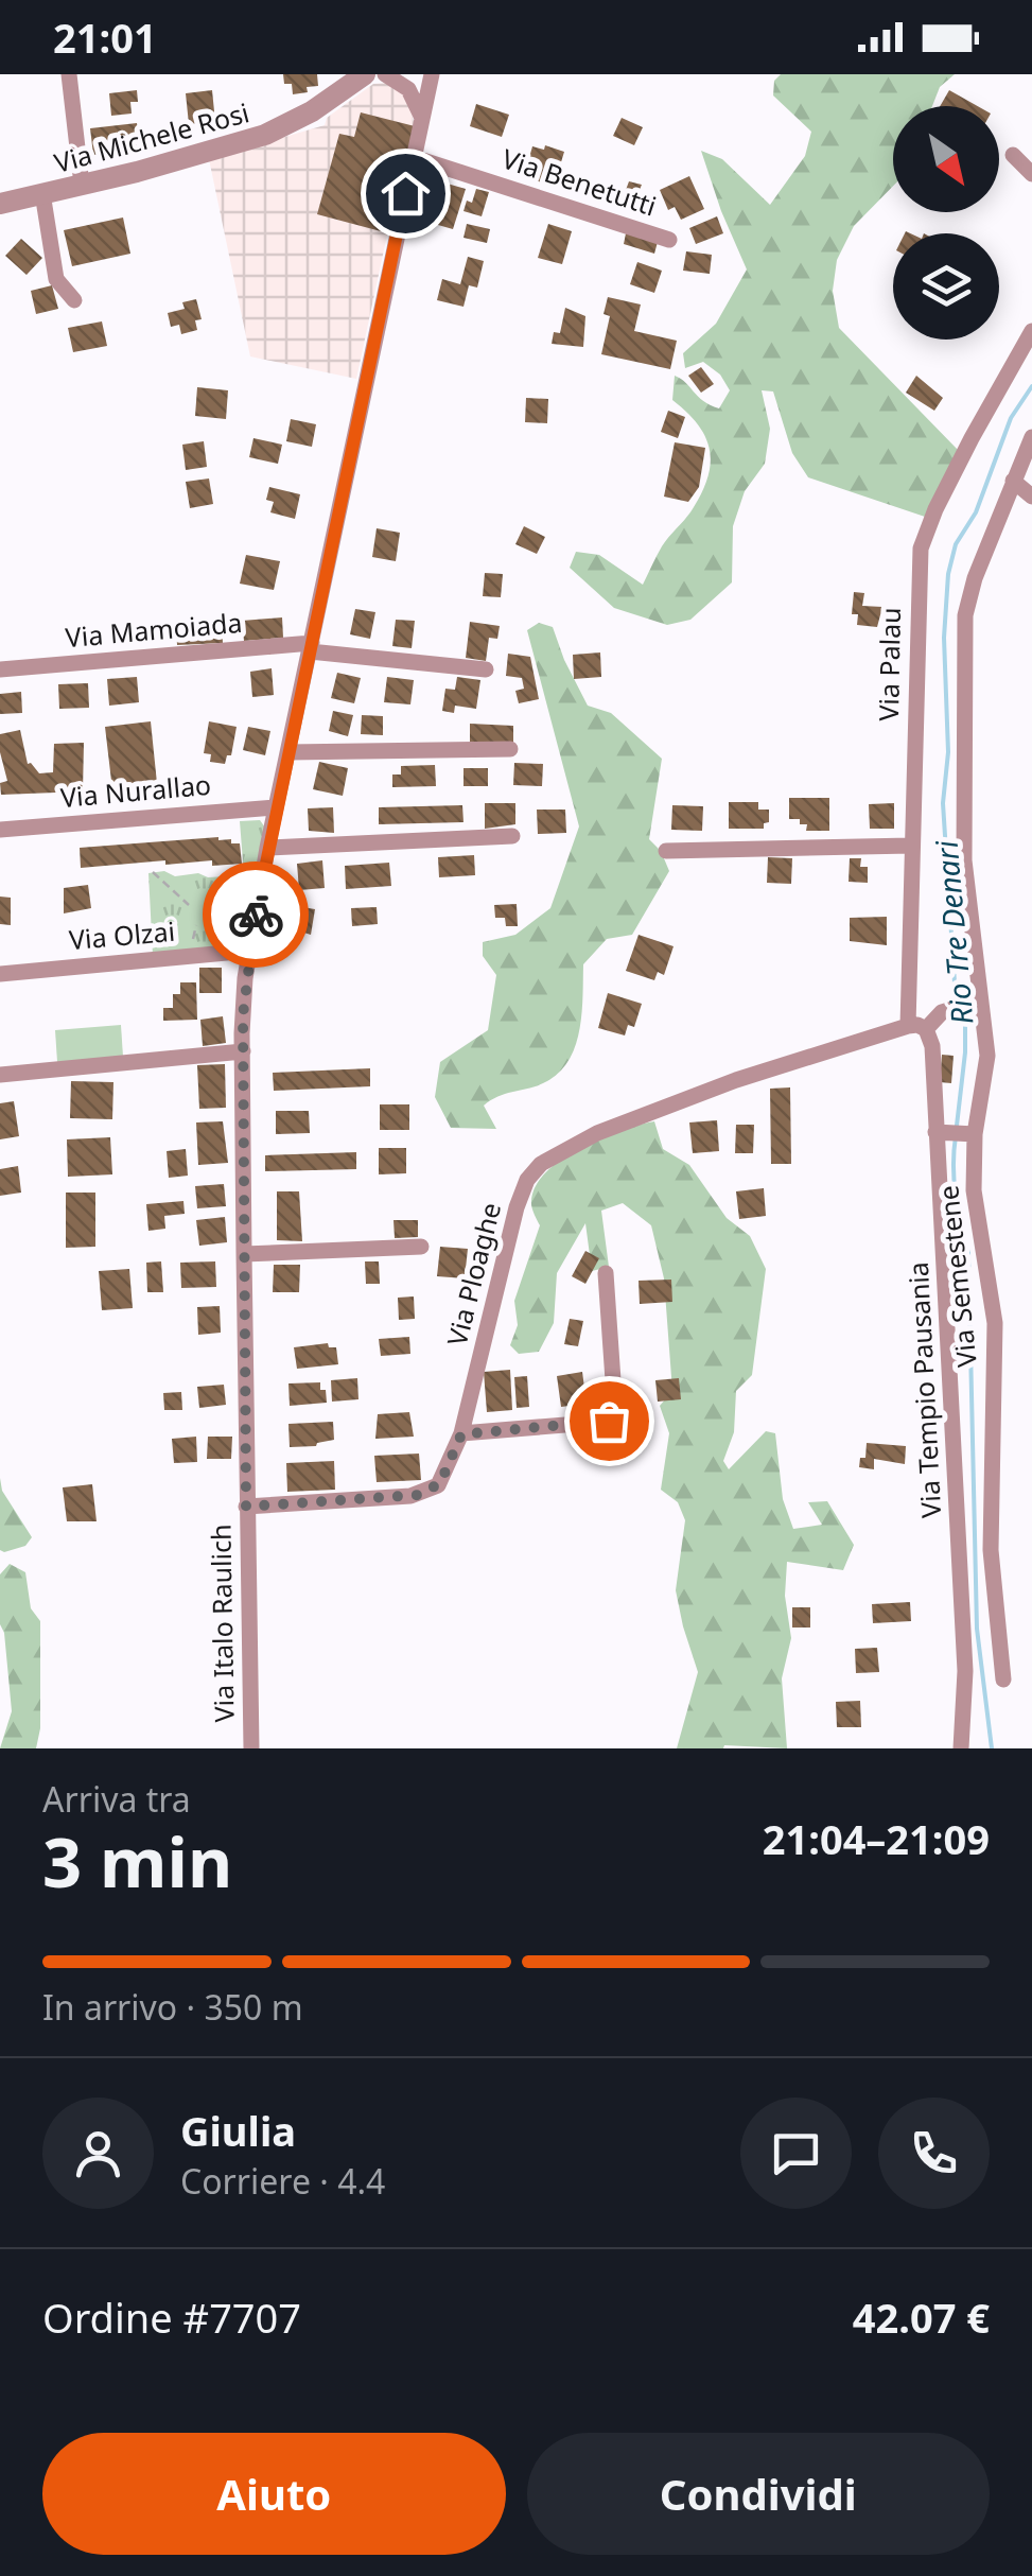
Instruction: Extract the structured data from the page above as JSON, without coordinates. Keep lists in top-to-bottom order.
{
  "streets": {
    "street": [
      "Via Michele Rosi",
      "Via Benetutti",
      "Via Mamoiada",
      "Via Palau",
      "Via Nurallao",
      "Via Olzai",
      "Via Ploaghe",
      "Via Semestene",
      "Via Tempio Pausania",
      "Via Italo Raulich"
    ]
  },
  "crossings": [
    ["Via Benetutti", "Via Italo Raulich"],
    ["Via Mamoiada", "Via Italo Raulich"],
    ["Via Palau", "Via Ploaghe"],
    ["Via Nurallao", "Via Italo Raulich"],
    ["Via Olzai", "Via Italo Raulich"],
    ["Via Ploaghe", "Via Tempio Pausania"],
    ["Via Ploaghe", "Via Italo Raulich"]
  ],
  "water": ["Rio Tre Denari"],
  "north": "bottom right",
  "page": {
    "status": "21:01",
    "heading": ["3 min", "Arriva tra", "21:04–21:09"],
    "panel": [
      "Giulia",
      "Corriere · 4.4",
      "Ordine #7707",
      "42.07 €"
    ],
    "bar": "In arrivo · 350 m",
    "buttons": ["Aiuto", "Condividi"]
  }
}
